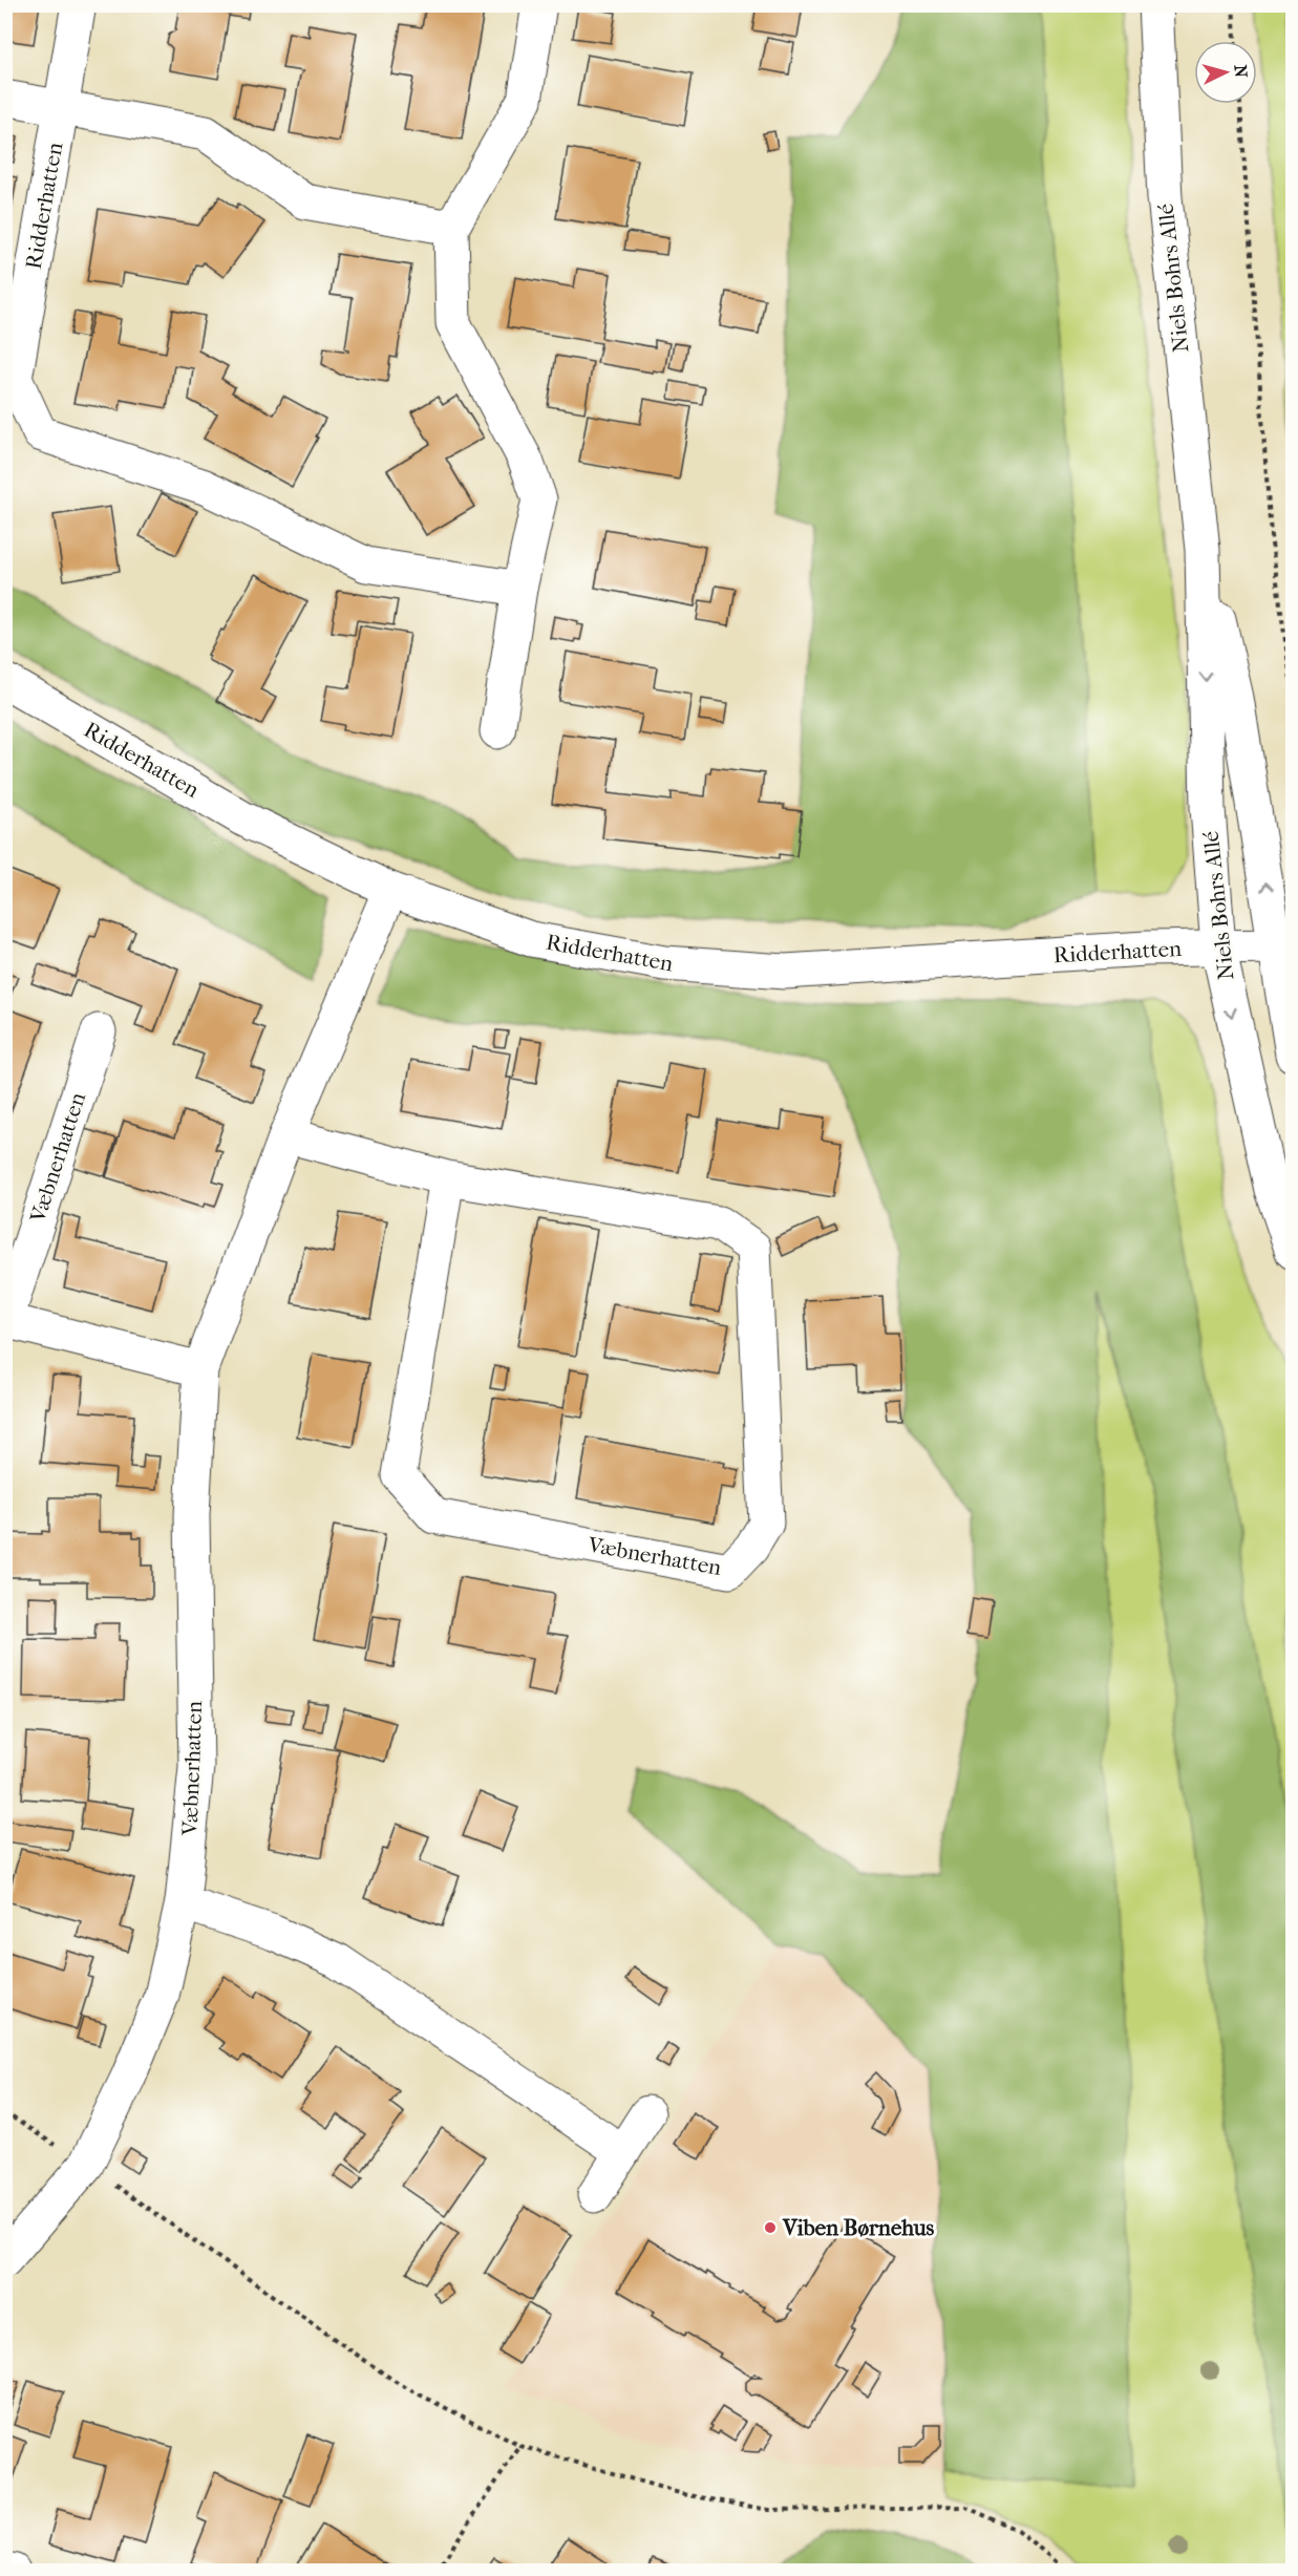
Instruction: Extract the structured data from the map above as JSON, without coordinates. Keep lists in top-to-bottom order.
{
  "streets": {
    "street": ["Ridderhatten", "Niels Bohrs Allé", "Væbnerhatten"]
  },
  "crossings": [
    ["Ridderhatten", "Niels Bohrs Allé"],
    ["Ridderhatten", "Væbnerhatten"]
  ],
  "places": ["Viben Børnehus"],
  "north": "right"
}
